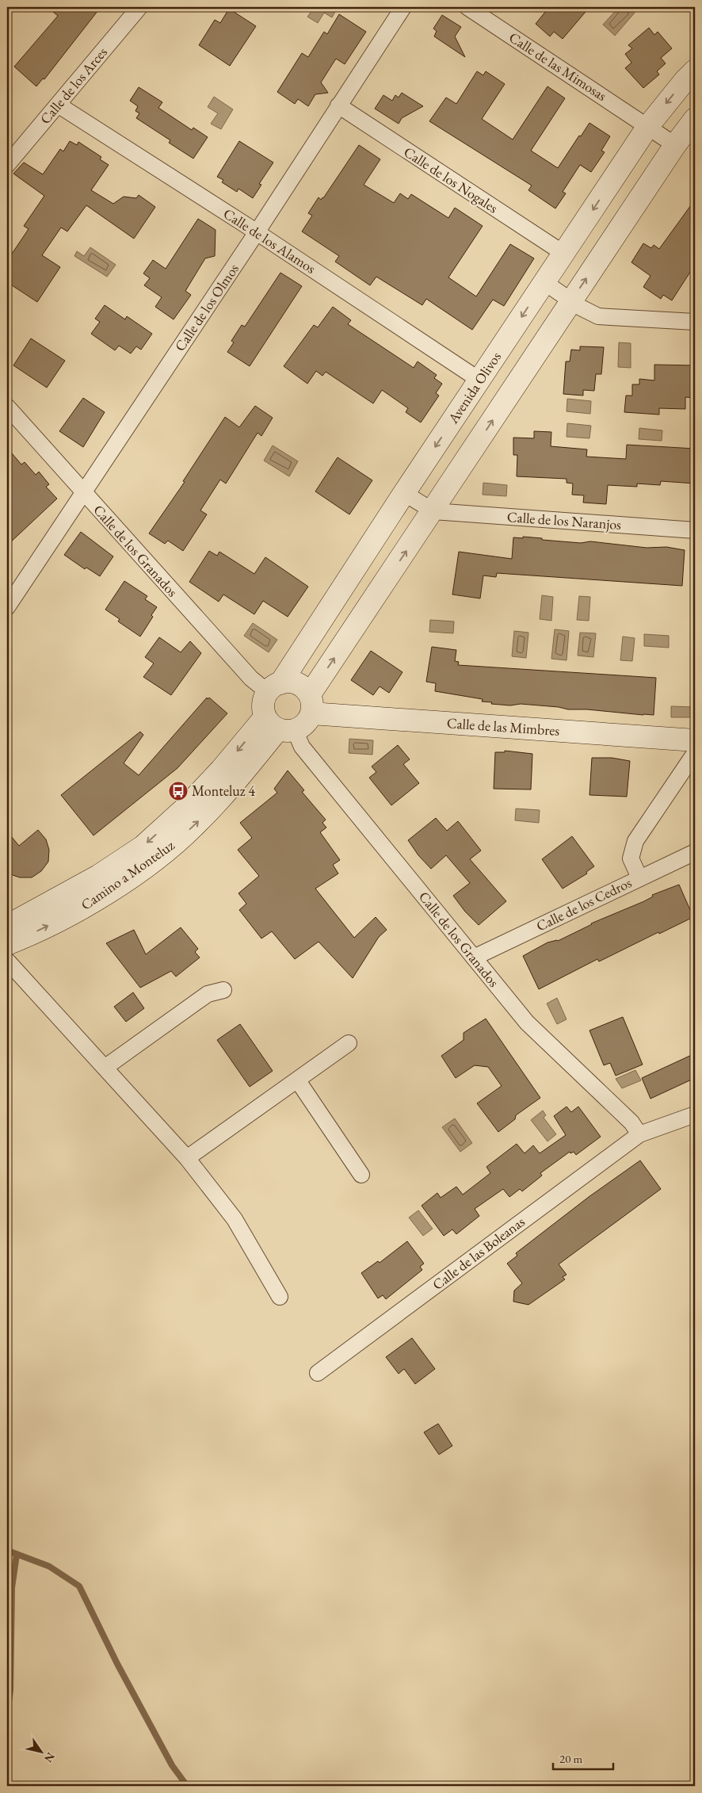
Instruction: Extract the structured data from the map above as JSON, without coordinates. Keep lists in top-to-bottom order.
{
  "streets": {
    "street": [
      "Calle de las Mimosas",
      "Calle de los Arces",
      "Calle de los Nogales",
      "Calle de los Alamos",
      "Calle de los Olmos",
      "Avenida Olivos",
      "Calle de los Naranjos",
      "Calle de los Granados",
      "Calle de las Mimbres",
      "Camino a Monteluz",
      "Calle de los Cedros",
      "Calle de las Boleanas"
    ]
  },
  "crossings": [
    ["Calle de las Mimosas", "Avenida Olivos"],
    ["Calle de los Arces", "Calle de los Alamos"],
    ["Calle de los Nogales", "Calle de los Olmos"],
    ["Calle de los Nogales", "Avenida Olivos"],
    ["Calle de los Alamos", "Calle de los Olmos"],
    ["Calle de los Alamos", "Avenida Olivos"],
    ["Calle de los Olmos", "Calle de los Granados"],
    ["Avenida Olivos", "Calle de los Granados"],
    ["Avenida Olivos", "Calle de las Mimbres"],
    ["Avenida Olivos", "Camino a Monteluz"],
    ["Calle de los Granados", "Calle de las Mimbres"],
    ["Calle de los Granados", "Camino a Monteluz"],
    ["Calle de los Granados", "Calle de los Cedros"],
    ["Calle de los Granados", "Calle de las Boleanas"],
    ["Calle de las Mimbres", "Camino a Monteluz"]
  ],
  "places": {
    "bus stop": ["Monteluz 4"]
  },
  "scale_bar": "20 m",
  "north": "bottom right"
}
